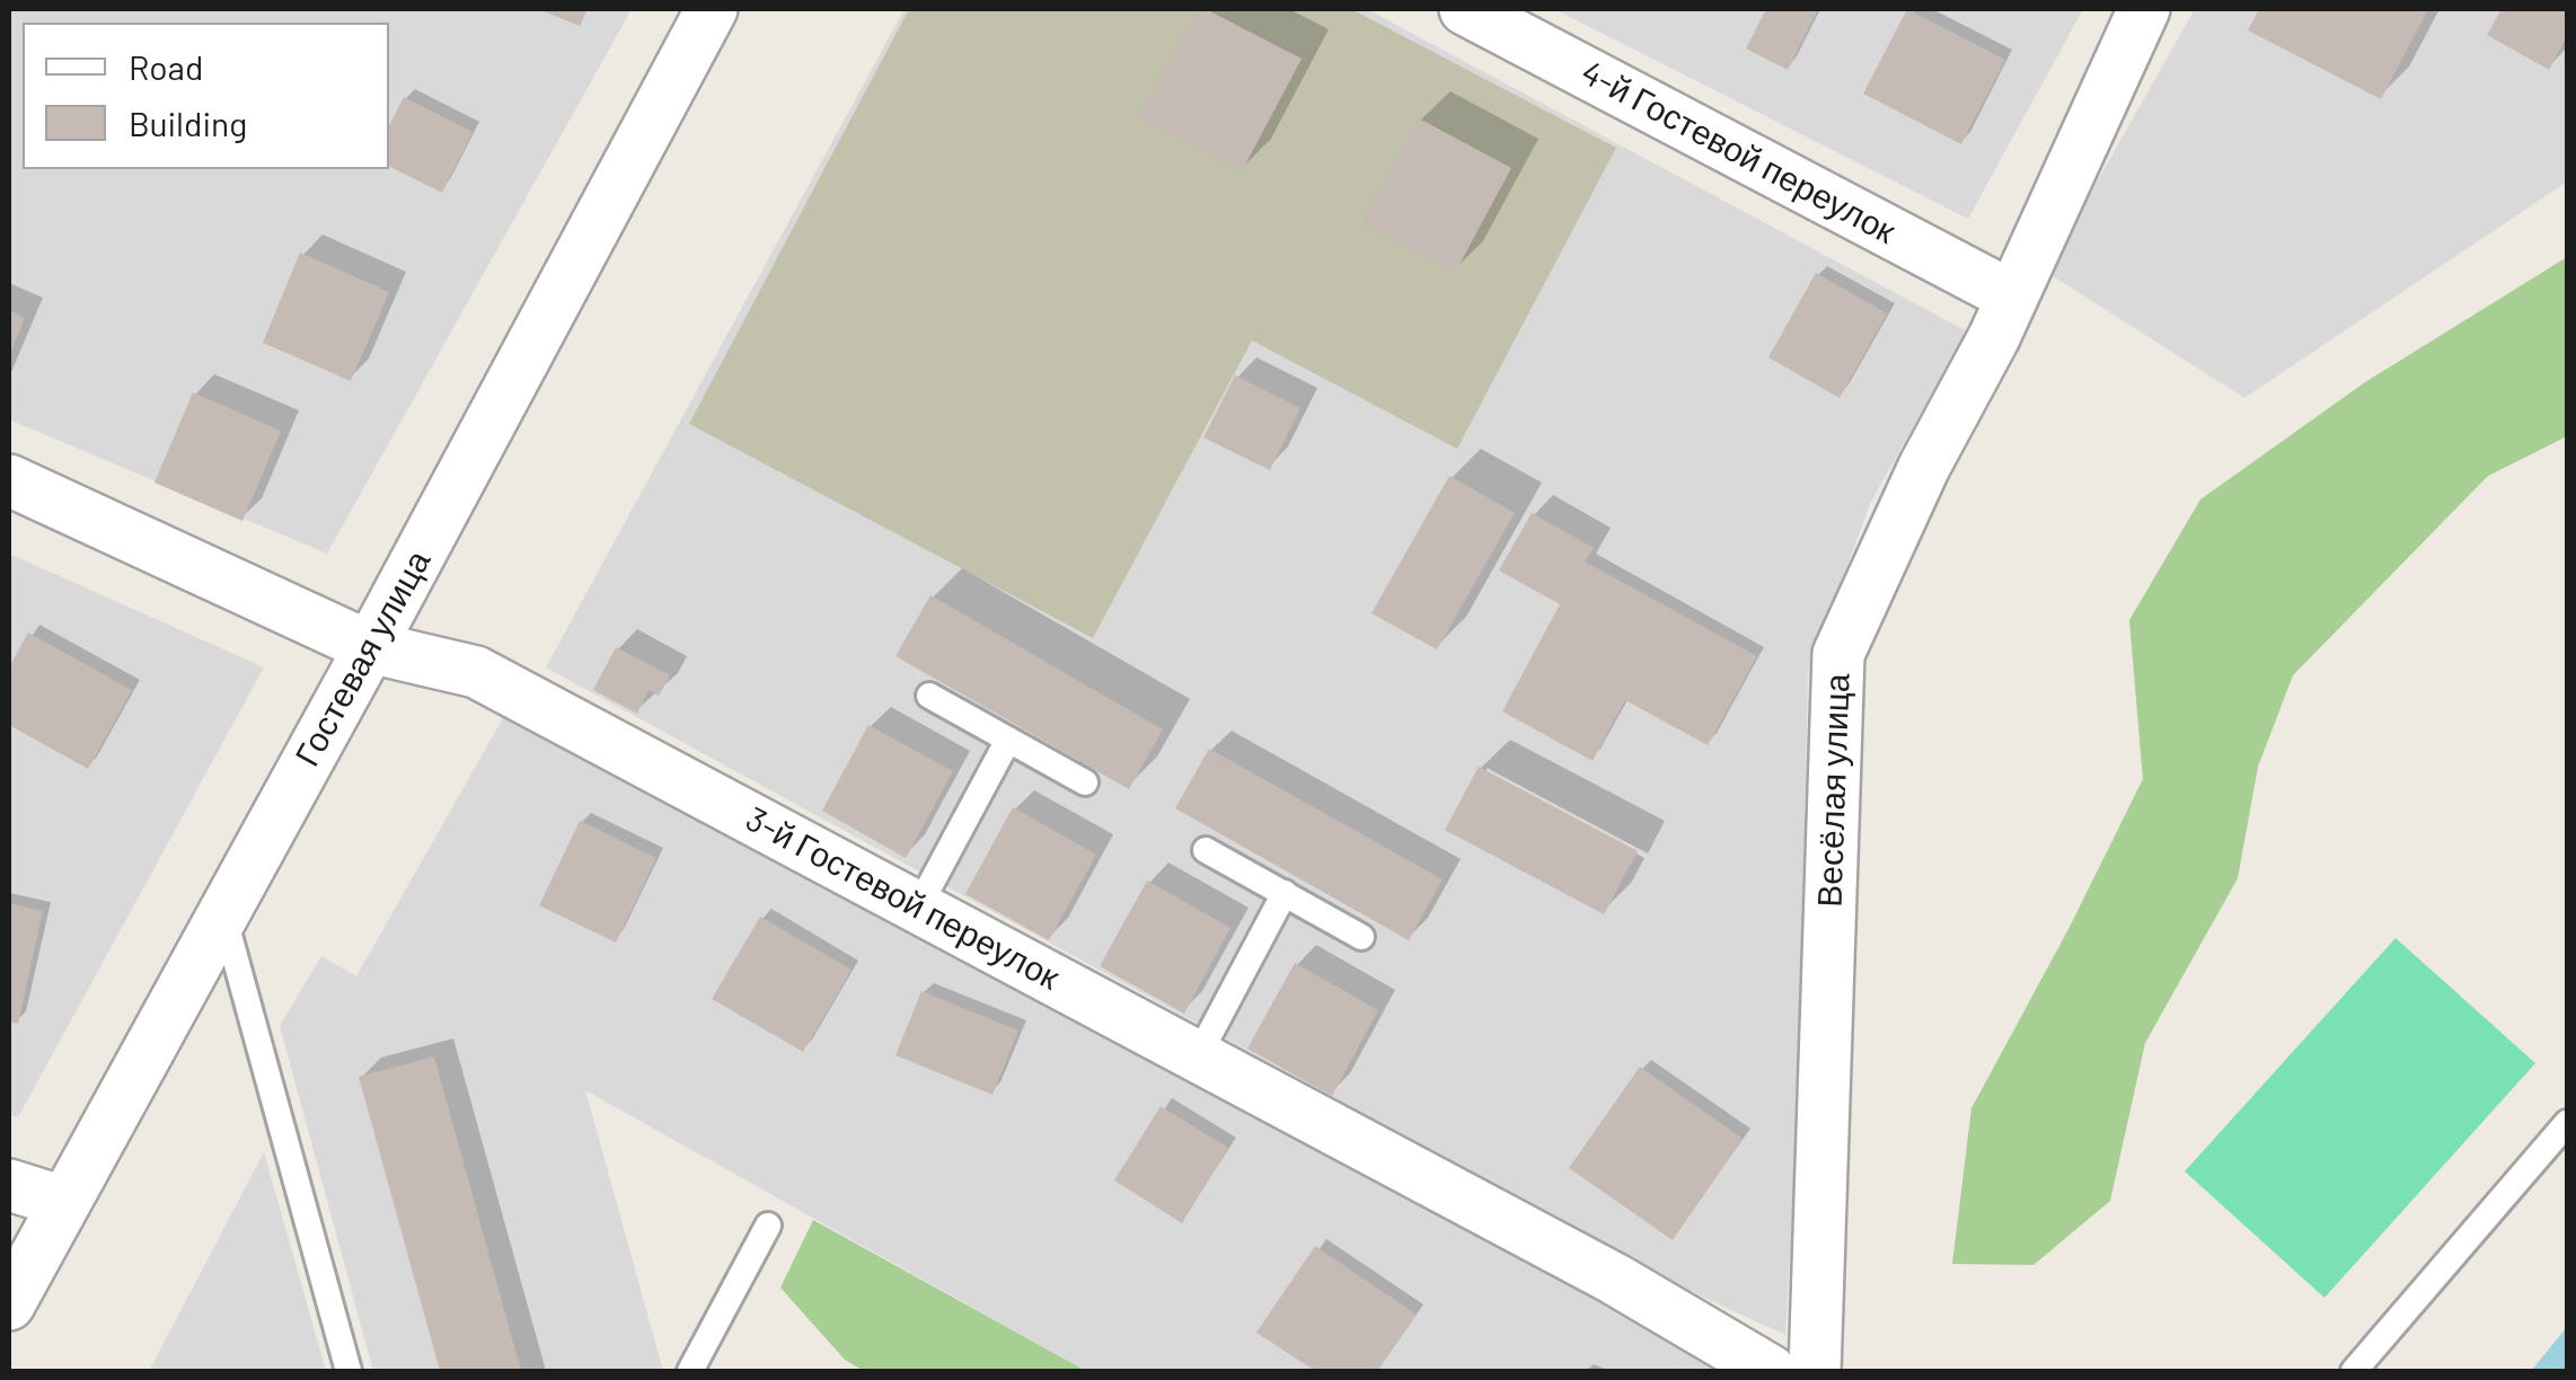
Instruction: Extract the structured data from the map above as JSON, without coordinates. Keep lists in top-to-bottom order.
{
  "streets": {
    "street": [
      "4-й Гостевой переулок",
      "Гостевая улица",
      "Весёлая улица",
      "3-й Гостевой переулок"
    ]
  },
  "crossings": [
    ["4-й Гостевой переулок", "Весёлая улица"],
    ["Гостевая улица", "3-й Гостевой переулок"]
  ],
  "legend": ["Road", "Building"]
}
